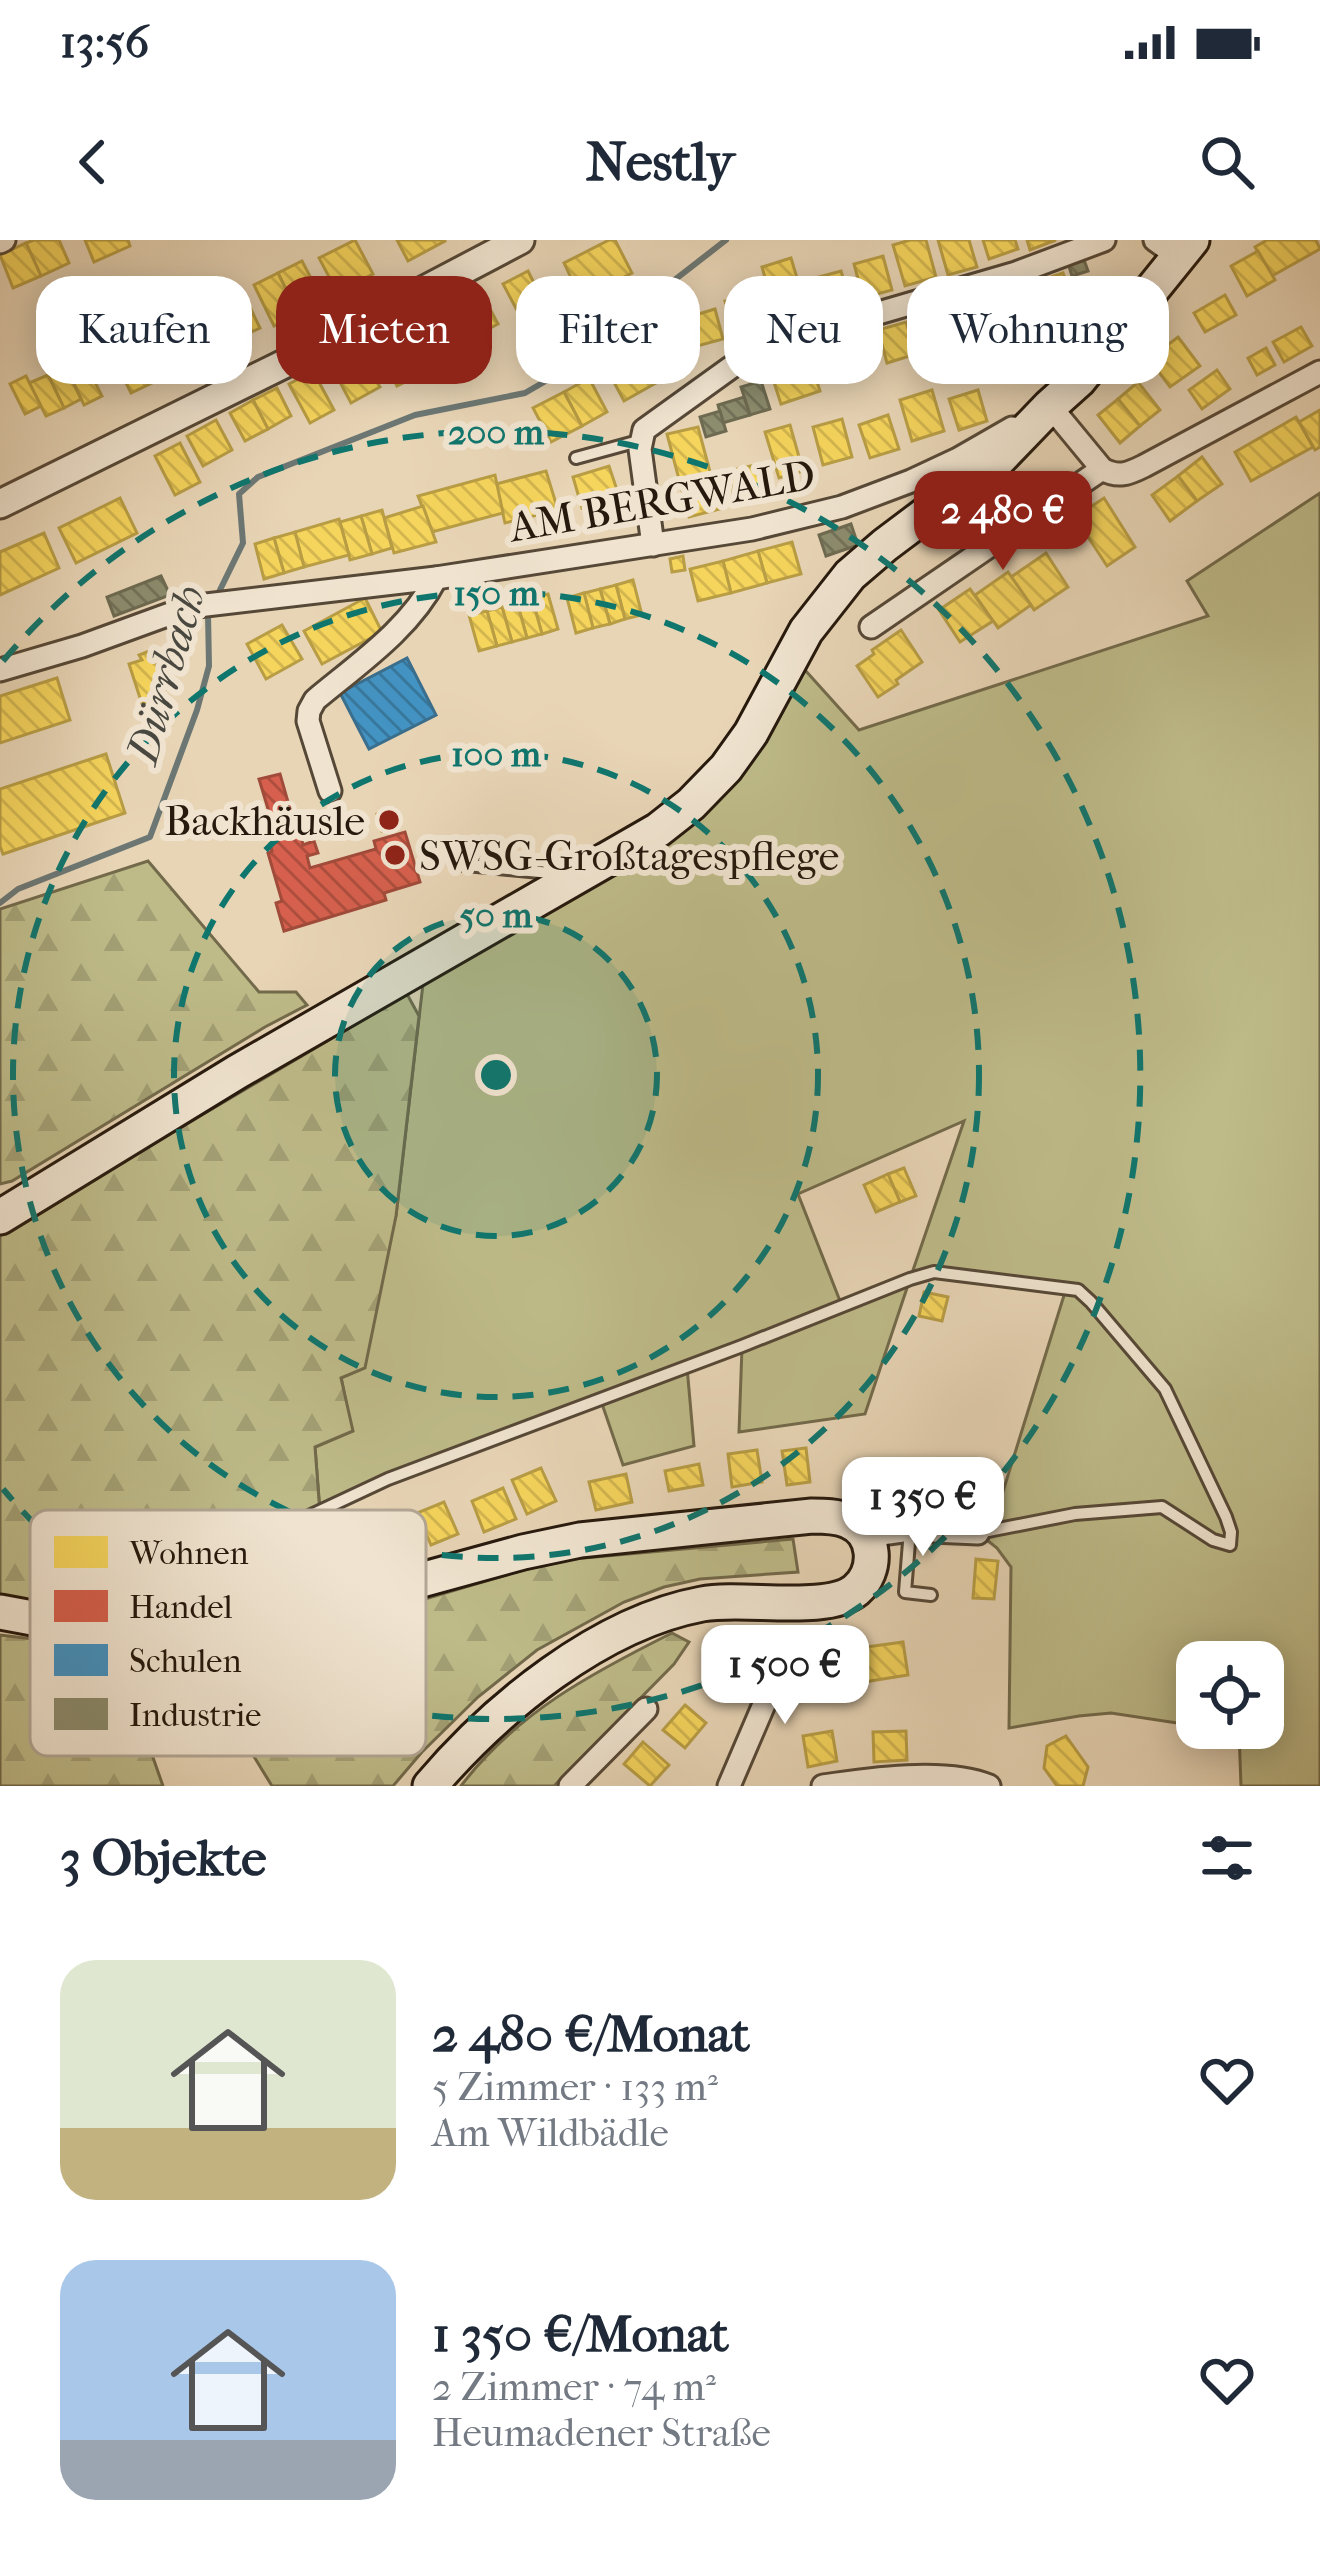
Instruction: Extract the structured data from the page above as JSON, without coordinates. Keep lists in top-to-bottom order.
{
  "streets": {
    "street": ["AM BERGWALD"]
  },
  "water": ["Dürrbach"],
  "places": ["Backhäusle", "SWSG-Großtagespflege"],
  "legend": [
    "Wohnen",
    "Handel",
    "Schulen",
    "Industrie"
  ],
  "page": {
    "status": "13:56",
    "header": "Nestly",
    "chip": [
      "Kaufen",
      "Mieten",
      "Filter",
      "Neu",
      "Wohnung"
    ],
    "price": ["2 480 €", "1 350 €", "1 500 €"],
    "heading": "3 Objekte",
    "list": [
      {
        "name": "2 480 €/Monat",
        "note": "5 Zimmer · 133 m² · Am Wildbädle"
      },
      {
        "name": "1 350 €/Monat",
        "note": "2 Zimmer · 74 m² · Heumadener Straße"
      }
    ]
  },
  "rings": [
    "200 m",
    "150 m",
    "100 m",
    "50 m"
  ]
}
